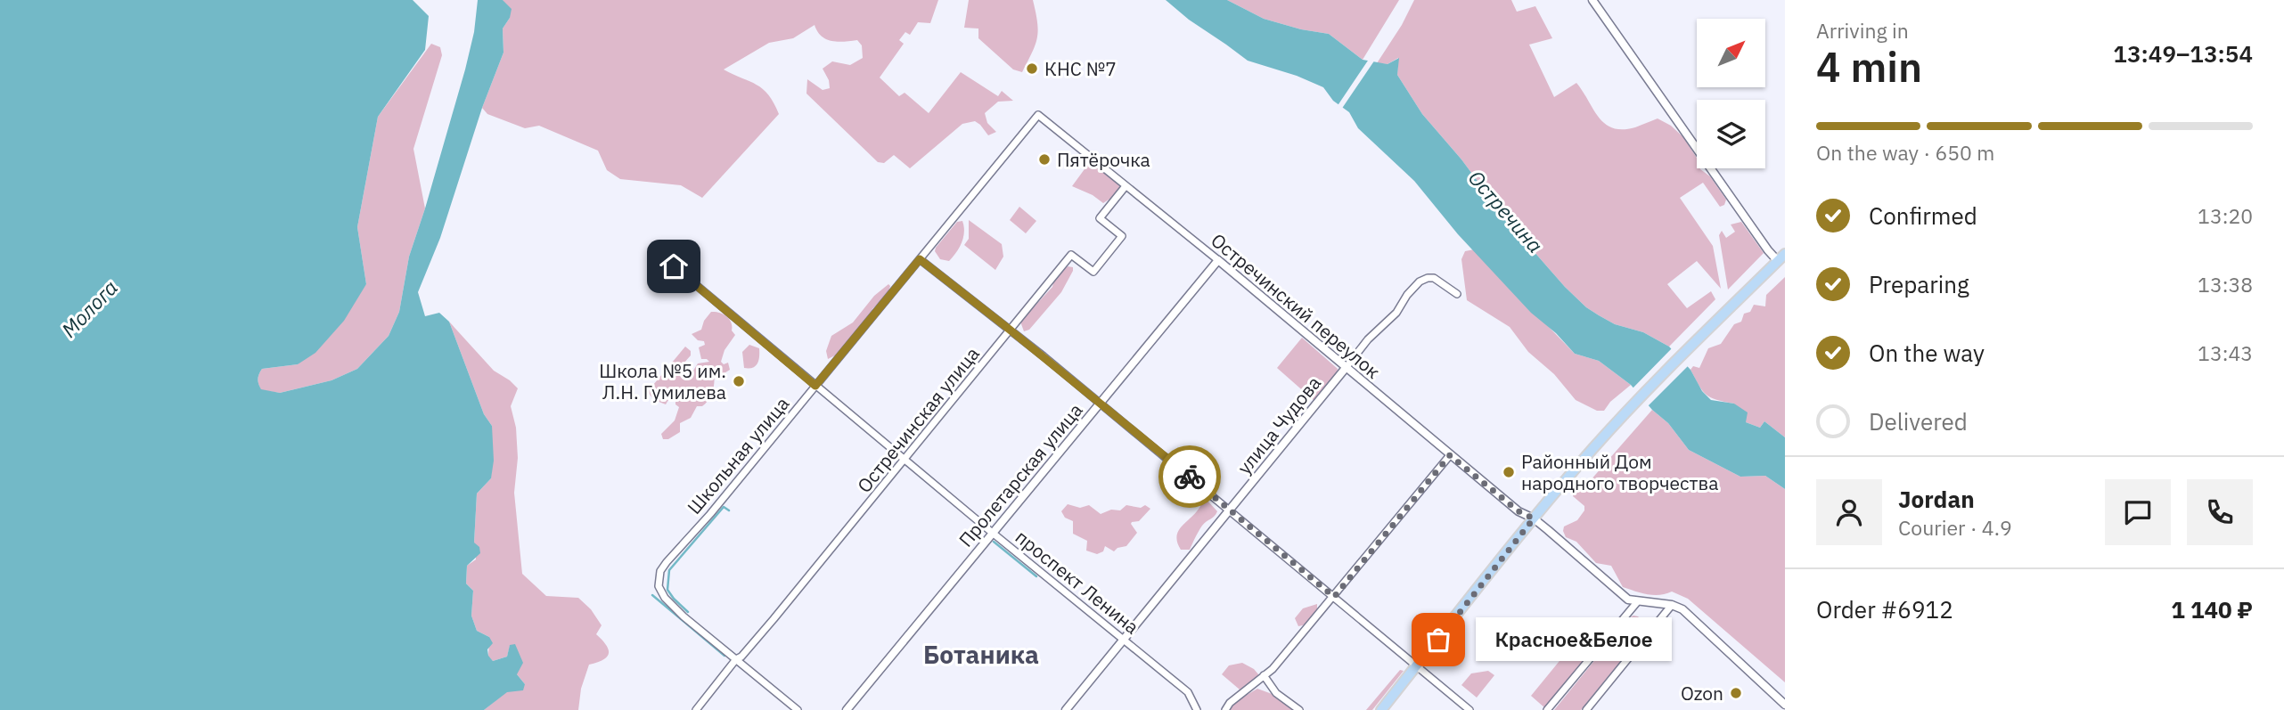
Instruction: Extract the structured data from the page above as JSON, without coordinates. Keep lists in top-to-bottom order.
{
  "streets": {
    "street": [
      "Остречинский переулок",
      "Остречинская улица",
      "улица Чудова",
      "Школьная улица",
      "Пролетарская улица",
      "проспект Ленина"
    ]
  },
  "crossings": [
    ["Остречинский переулок", "Остречинская улица"],
    ["Остречинский переулок", "улица Чудова"],
    ["Остречинский переулок", "Школьная улица"],
    ["Остречинский переулок", "Пролетарская улица"],
    ["Остречинская улица", "Школьная улица"],
    ["Остречинская улица", "проспект Ленина"],
    ["улица Чудова", "проспект Ленина"],
    ["Школьная улица", "проспект Ленина"],
    ["Пролетарская улица", "проспект Ленина"]
  ],
  "districts": ["Ботаника"],
  "water": ["Остречина", "Молога"],
  "places": [
    "КНС №7",
    "Пятёрочка",
    "Школа №5 им. Л.Н. Гумилева",
    "Районный Дом народного творчества",
    "Красное&Белое",
    "Ozon"
  ],
  "north": "top right",
  "page": {
    "heading": ["4 min", "Arriving in", "13:49–13:54"],
    "panel": [
      "Jordan",
      "Courier · 4.9",
      "Order #6912",
      "1 140 ₽"
    ],
    "bar": "On the way · 650 m",
    "list": [
      ["Confirmed", "13:20"],
      ["Preparing", "13:38"],
      ["On the way", "13:43"],
      "Delivered"
    ],
    "bubble": "Красное&Белое"
  }
}
